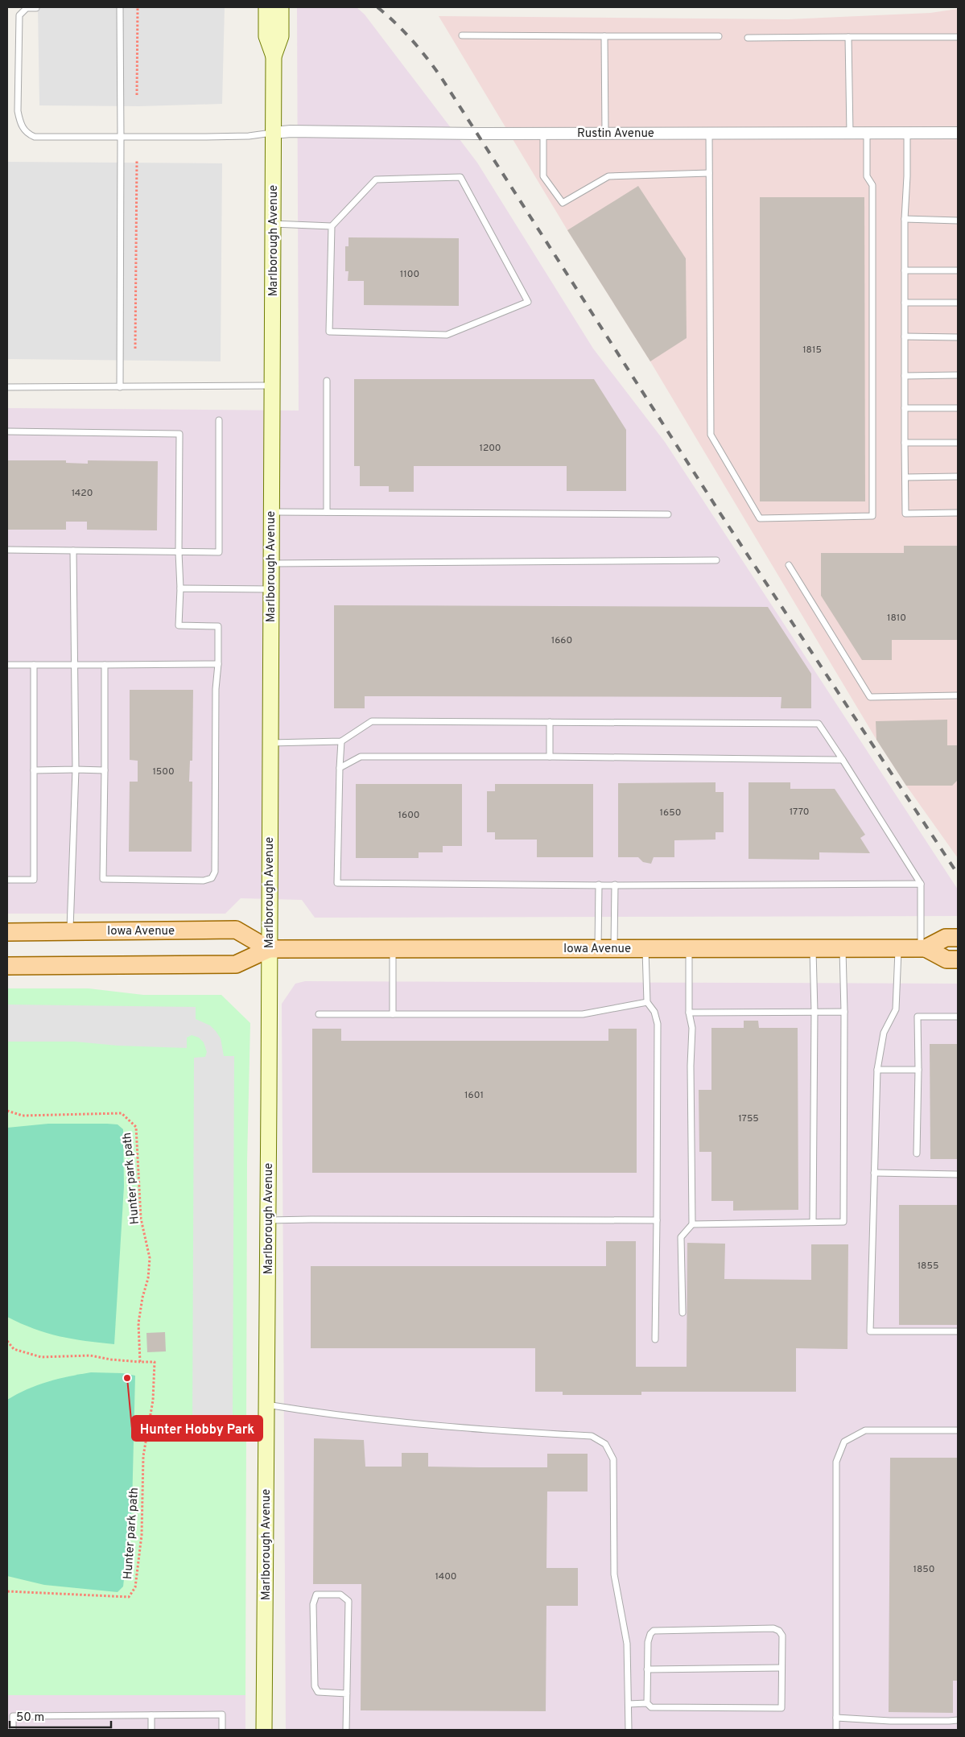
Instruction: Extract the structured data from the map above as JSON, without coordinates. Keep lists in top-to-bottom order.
{
  "streets": {
    "main road": ["Iowa Avenue"],
    "street": ["Rustin Avenue", "Marlborough Avenue"],
    "path": ["Hunter park path"]
  },
  "crossings": [
    ["Rustin Avenue", "Marlborough Avenue"],
    ["Marlborough Avenue", "Iowa Avenue"]
  ],
  "places": ["Hunter Hobby Park"],
  "house_numbers": [
    "1100",
    "1815",
    "1200",
    "1420",
    "1810",
    "1660",
    "1500",
    "1770",
    "1650",
    "1600",
    "1601",
    "1755",
    "1855",
    "1850",
    "1400"
  ],
  "scale_bar": "50 m"
}
